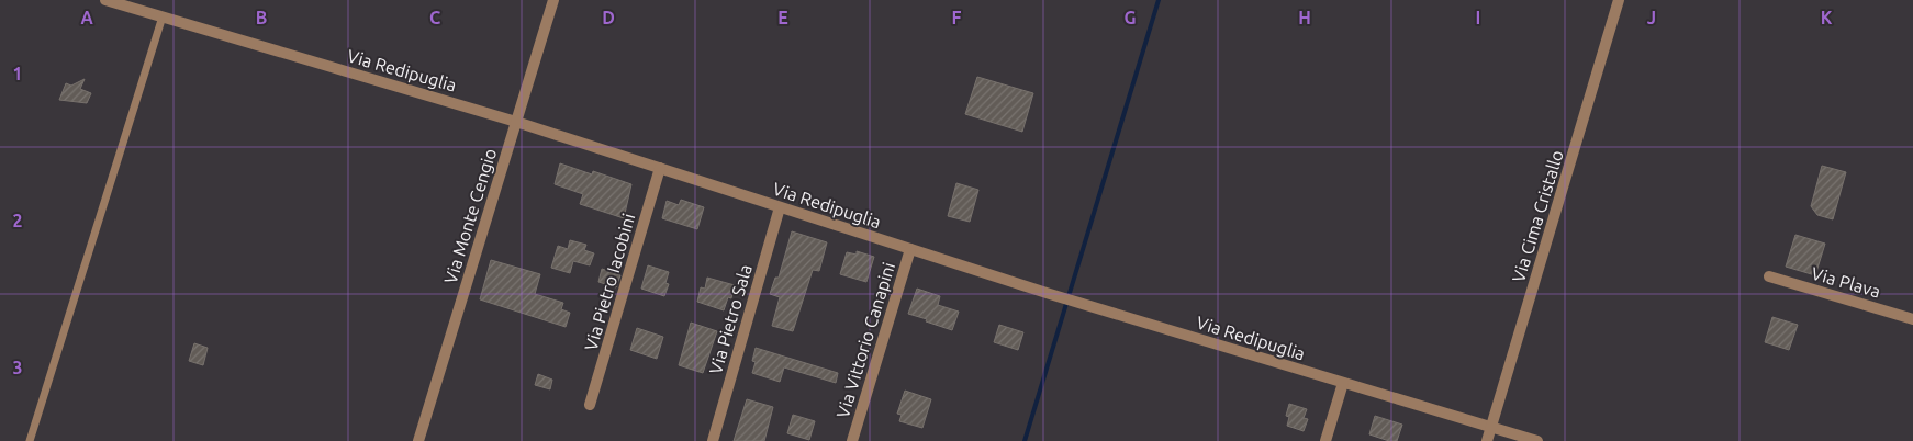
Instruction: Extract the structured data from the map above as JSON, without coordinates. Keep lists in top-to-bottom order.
{
  "streets": {
    "street": [
      "Via Redipuglia",
      "Via Monte Cengio",
      "Via Cima Cristallo",
      "Via Pietro Iacobini",
      "Via Plava",
      "Via Pietro Sala",
      "Via Vittorio Canapini"
    ]
  },
  "crossings": [
    ["Via Redipuglia", "Via Monte Cengio"],
    ["Via Redipuglia", "Via Cima Cristallo"],
    ["Via Redipuglia", "Via Pietro Iacobini"],
    ["Via Redipuglia", "Via Pietro Sala"],
    ["Via Redipuglia", "Via Vittorio Canapini"]
  ],
  "grid": {
    "columns": [
      "A",
      "B",
      "C",
      "D",
      "E",
      "F",
      "G",
      "H",
      "I",
      "J",
      "K"
    ],
    "rows": ["1", "2", "3"]
  }
}
